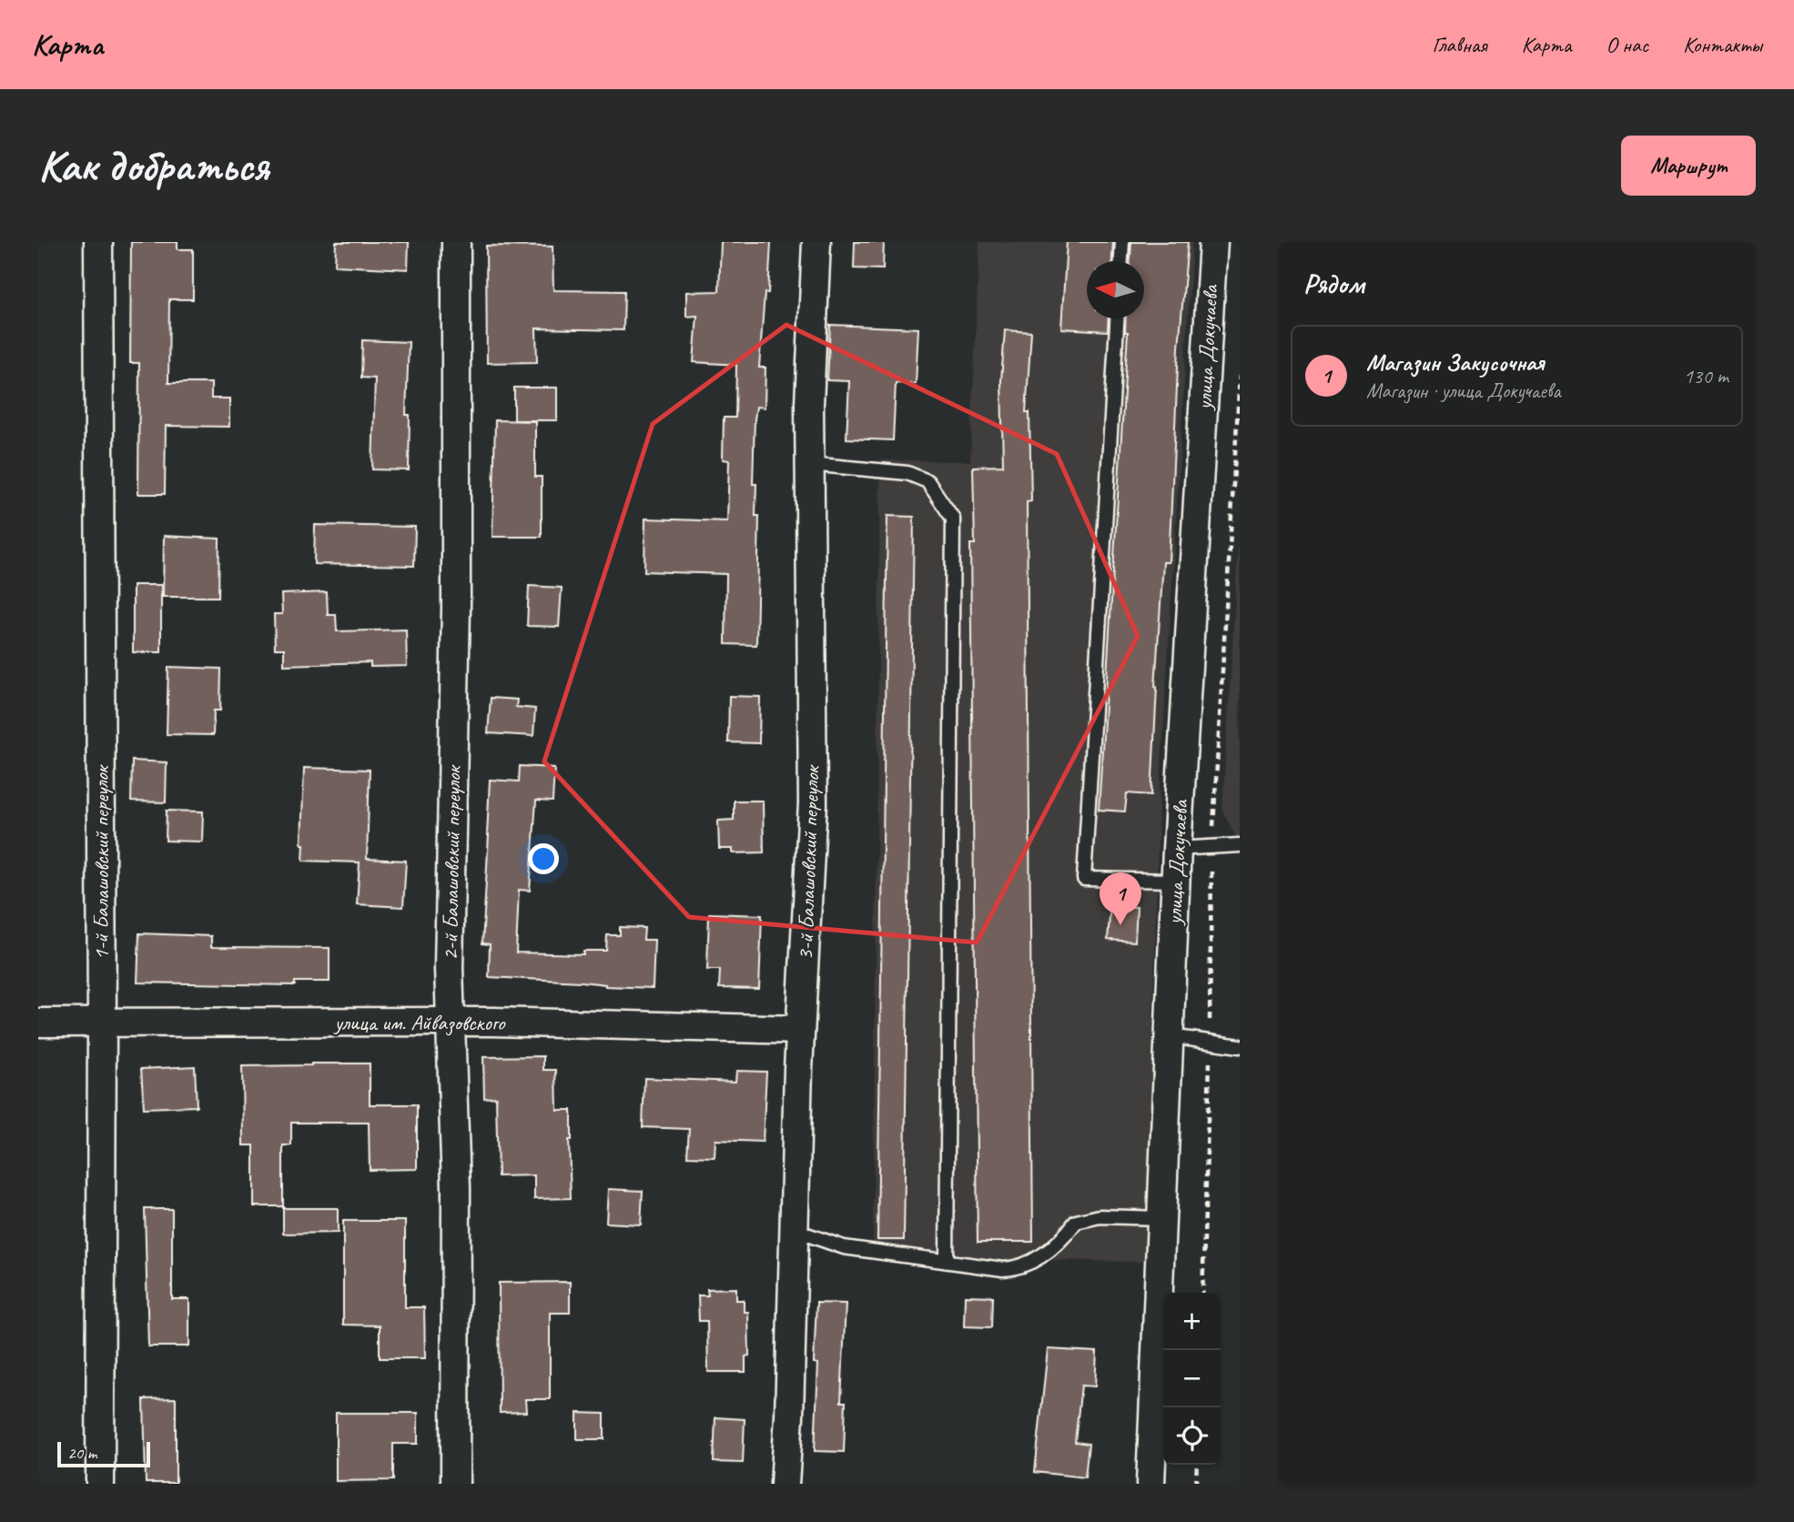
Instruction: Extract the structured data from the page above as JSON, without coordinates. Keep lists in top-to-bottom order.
{
  "streets": {
    "street": [
      "улица Докучаева",
      "1-й Балашовский переулок",
      "2-й Балашовский переулок",
      "3-й Балашовский переулок",
      "улица им. Айвазовского"
    ]
  },
  "crossings": [
    ["1-й Балашовский переулок", "улица им. Айвазовского"],
    ["2-й Балашовский переулок", "улица им. Айвазовского"],
    ["3-й Балашовский переулок", "улица им. Айвазовского"]
  ],
  "scale_bar": "20 m",
  "north": "left",
  "page": {
    "header": "Карта",
    "nav": [
      "Главная",
      "Карта",
      "О нас",
      "Контакты"
    ],
    "buttons": "Маршрут",
    "title": "Как добраться",
    "heading": "Рядом",
    "list": [
      {
        "mark": "1",
        "name": "Магазин Закусочная",
        "note": "Магазин · улица Докучаева",
        "value": "130 m"
      }
    ],
    "pins": "1",
    "map_buttons": ["+", "−"],
    "scale": "20 m"
  }
}
